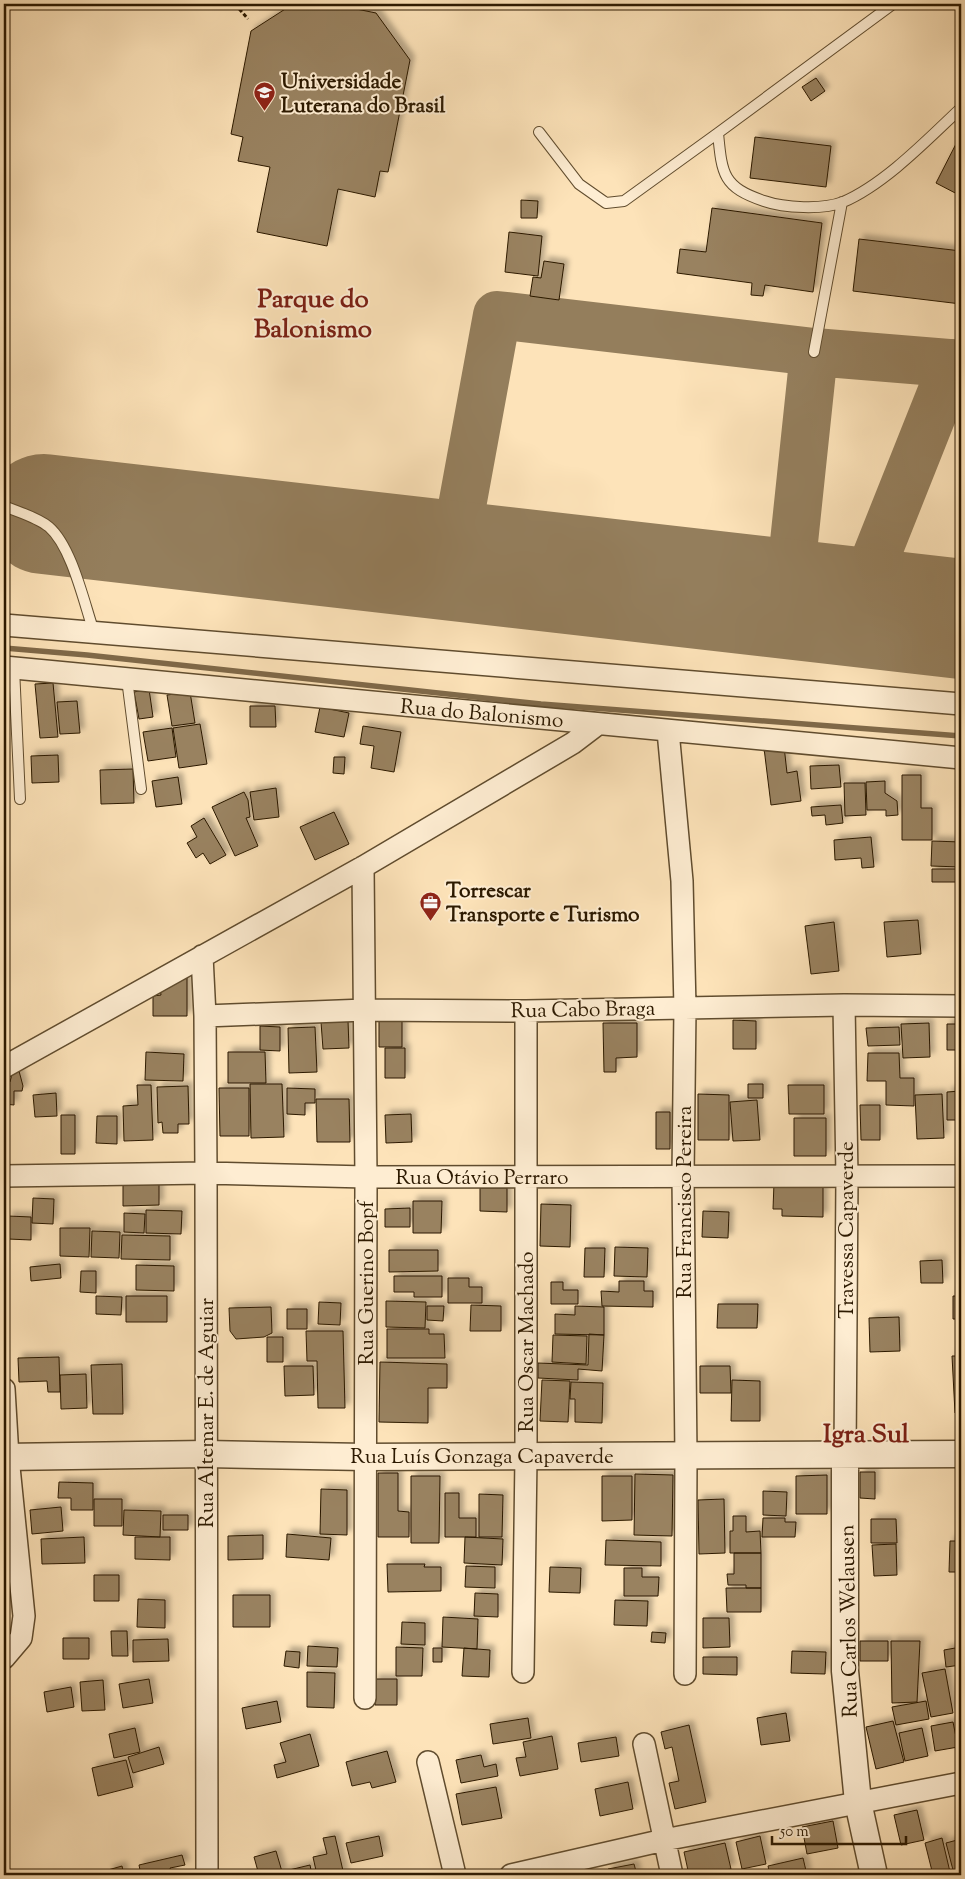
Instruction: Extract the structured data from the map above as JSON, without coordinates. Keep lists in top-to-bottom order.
{
  "streets": {
    "street": [
      "Rua do Balonismo",
      "Rua Cabo Braga",
      "Rua Otávio Perraro",
      "Rua Francisco Pereira",
      "Travessa Capaverde",
      "Rua Guerino Bopf",
      "Rua Oscar Machado",
      "Rua Altemar E. de Aguiar",
      "Rua Luís Gonzaga Capaverde",
      "Rua Carlos Welausen"
    ]
  },
  "crossings": [
    ["Rua do Balonismo", "Rua Francisco Pereira"],
    ["Rua Cabo Braga", "Rua Francisco Pereira"],
    ["Rua Cabo Braga", "Travessa Capaverde"],
    ["Rua Cabo Braga", "Rua Guerino Bopf"],
    ["Rua Cabo Braga", "Rua Oscar Machado"],
    ["Rua Cabo Braga", "Rua Altemar E. de Aguiar"],
    ["Rua Otávio Perraro", "Rua Francisco Pereira"],
    ["Rua Otávio Perraro", "Travessa Capaverde"],
    ["Rua Otávio Perraro", "Rua Guerino Bopf"],
    ["Rua Otávio Perraro", "Rua Oscar Machado"],
    ["Rua Otávio Perraro", "Rua Altemar E. de Aguiar"],
    ["Rua Francisco Pereira", "Rua Luís Gonzaga Capaverde"],
    ["Travessa Capaverde", "Rua Luís Gonzaga Capaverde"],
    ["Travessa Capaverde", "Rua Carlos Welausen"],
    ["Rua Guerino Bopf", "Rua Luís Gonzaga Capaverde"],
    ["Rua Oscar Machado", "Rua Luís Gonzaga Capaverde"],
    ["Rua Altemar E. de Aguiar", "Rua Luís Gonzaga Capaverde"],
    ["Rua Luís Gonzaga Capaverde", "Rua Carlos Welausen"]
  ],
  "districts": ["Parque do Balonismo", "Igra Sul"],
  "places": {
    "school or university": ["Universidade Luterana do Brasil"],
    "office": ["Torrescar Transporte e Turismo"]
  },
  "scale_bar": "50 m"
}
